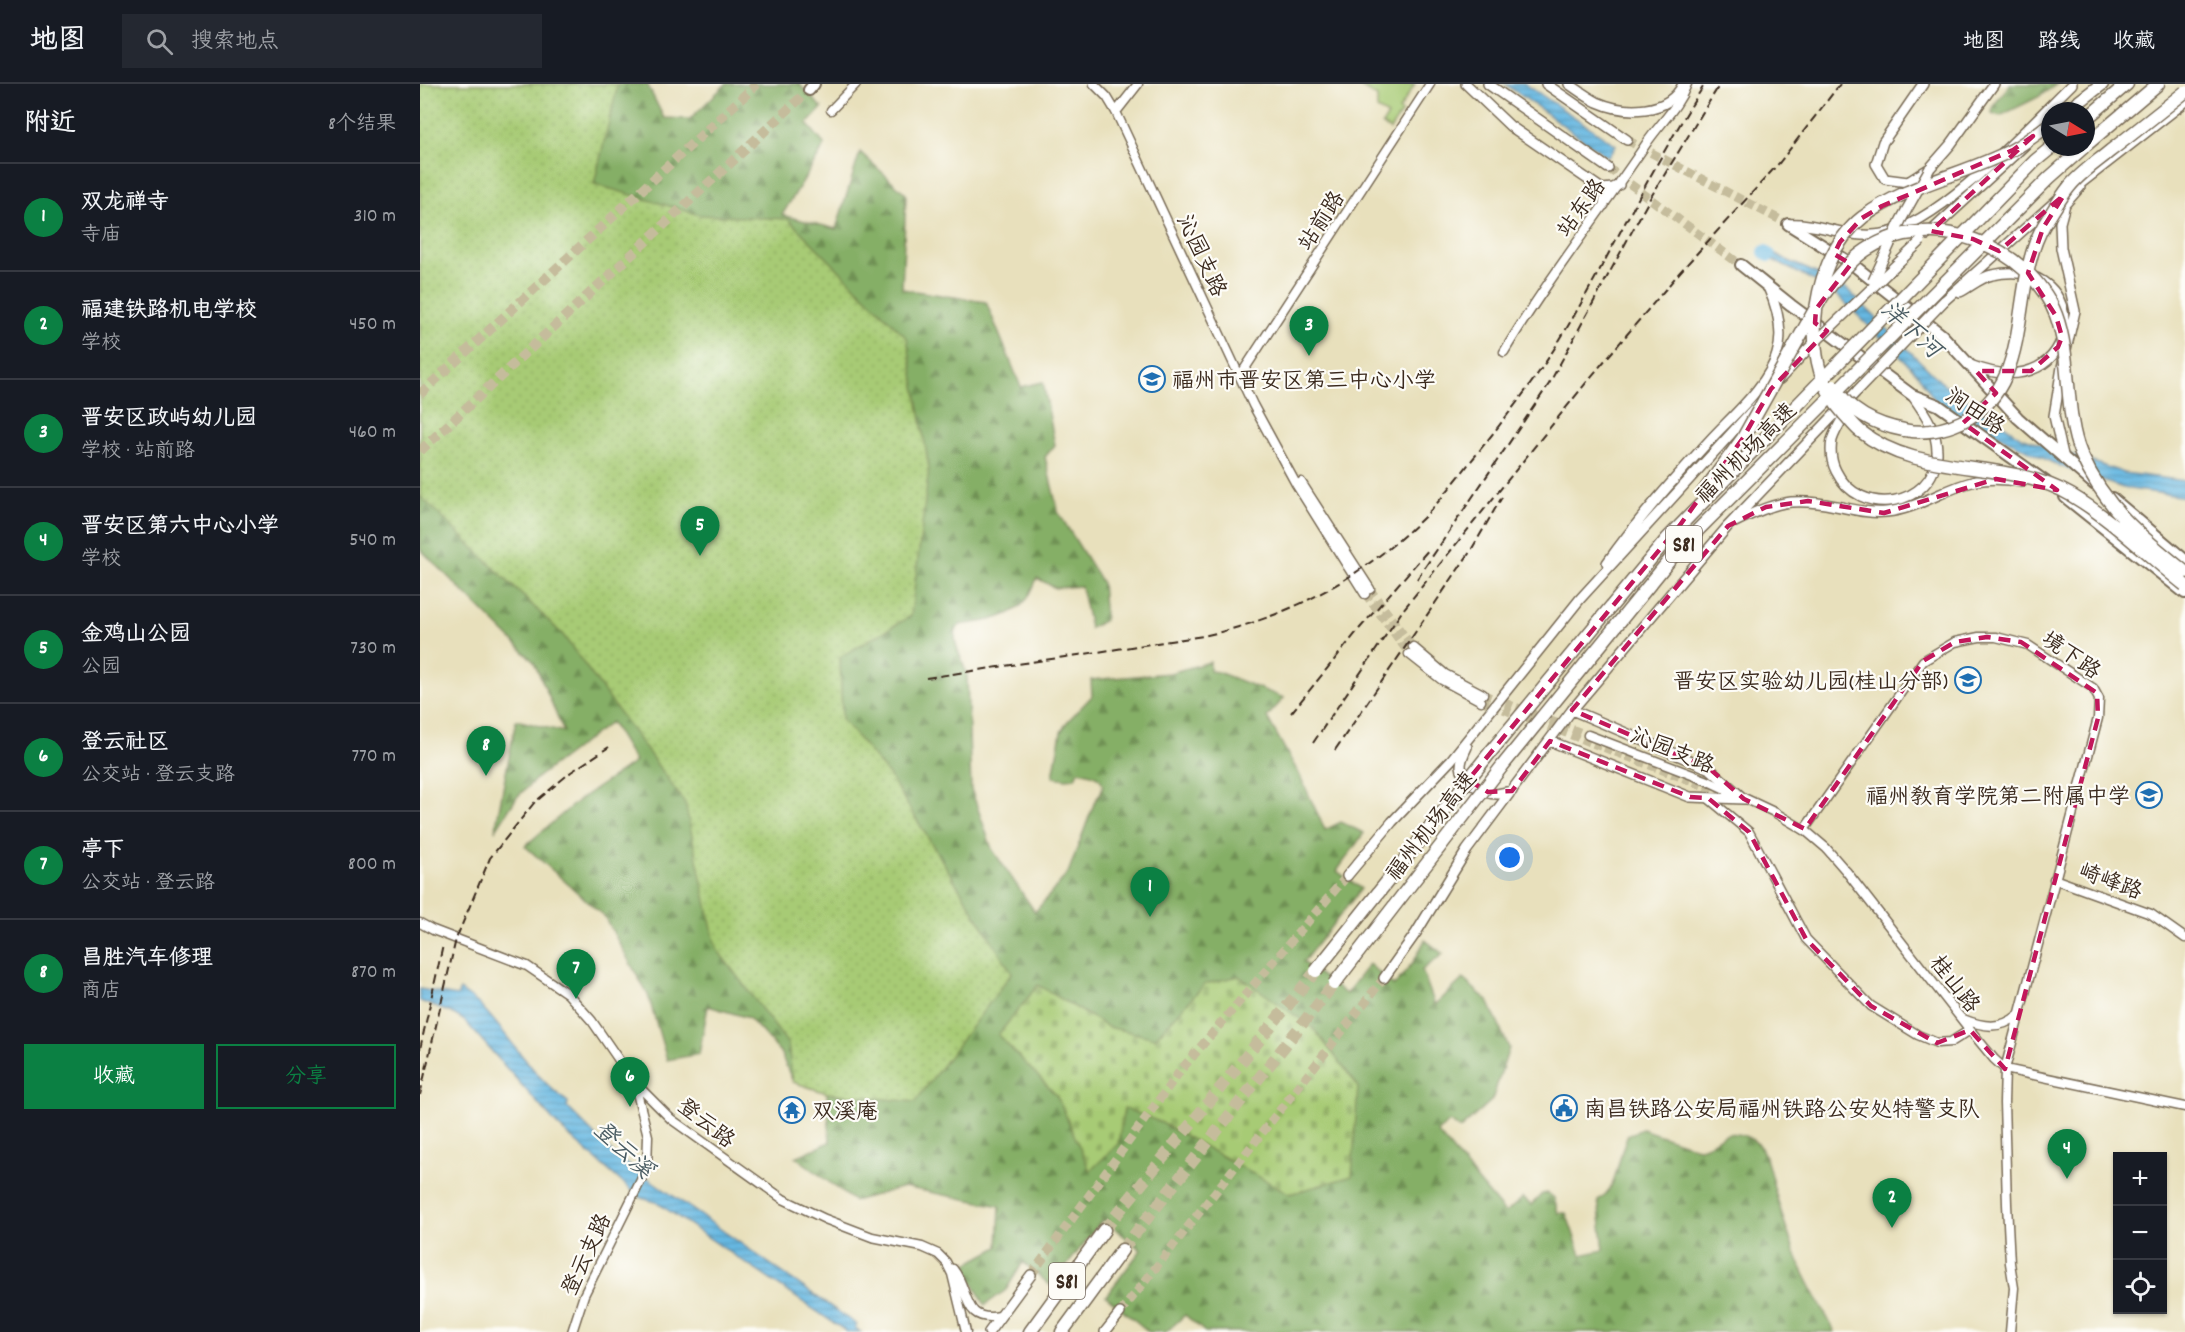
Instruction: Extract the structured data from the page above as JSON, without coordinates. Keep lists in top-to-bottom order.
{
  "streets": {
    "highway": ["福州机场高速", "S81"],
    "main road": ["涧田路"],
    "street": [
      "站东路",
      "站前路",
      "沁园支路",
      "境下路",
      "崎峰路",
      "桂山路",
      "登云路",
      "登云支路"
    ]
  },
  "crossings": [
    ["站前路", "沁园支路"],
    ["沁园支路", "桂山路"],
    ["境下路", "崎峰路"],
    ["境下路", "桂山路"],
    ["登云路", "登云支路"]
  ],
  "water": ["洋下河", "登云溪"],
  "places": {
    "school or university": ["福州市晋安区第三中心小学", "晋安区实验幼儿园(桂山分部)", "福州教育学院第二附属中学"],
    "public building": ["南昌铁路公安局福州铁路公安处特警支队"],
    "temple": ["双溪庵"]
  },
  "north": "right",
  "page": {
    "header": "地图",
    "search": "搜索地点",
    "nav": ["地图", "路线", "收藏"],
    "heading": ["附近", "8个结果"],
    "list": [
      {
        "mark": "1",
        "name": "双龙禅寺",
        "note": "寺庙",
        "value": "310 m"
      },
      {
        "mark": "2",
        "name": "福建铁路机电学校",
        "note": "学校",
        "value": "450 m"
      },
      {
        "mark": "3",
        "name": "晋安区政屿幼儿园",
        "note": "学校 · 站前路",
        "value": "460 m"
      },
      {
        "mark": "4",
        "name": "晋安区第六中心小学",
        "note": "学校",
        "value": "540 m"
      },
      {
        "mark": "5",
        "name": "金鸡山公园",
        "note": "公园",
        "value": "730 m"
      },
      {
        "mark": "6",
        "name": "登云社区",
        "note": "公交站 · 登云支路",
        "value": "770 m"
      },
      {
        "mark": "7",
        "name": "亭下",
        "note": "公交站 · 登云路",
        "value": "800 m"
      },
      {
        "mark": "8",
        "name": "昌胜汽车修理",
        "note": "商店",
        "value": "870 m"
      }
    ],
    "pins": [
      "3",
      "5",
      "8",
      "1",
      "7",
      "6",
      "4",
      "2"
    ],
    "buttons": ["收藏", "分享"],
    "map_buttons": ["+", "−"]
  }
}
